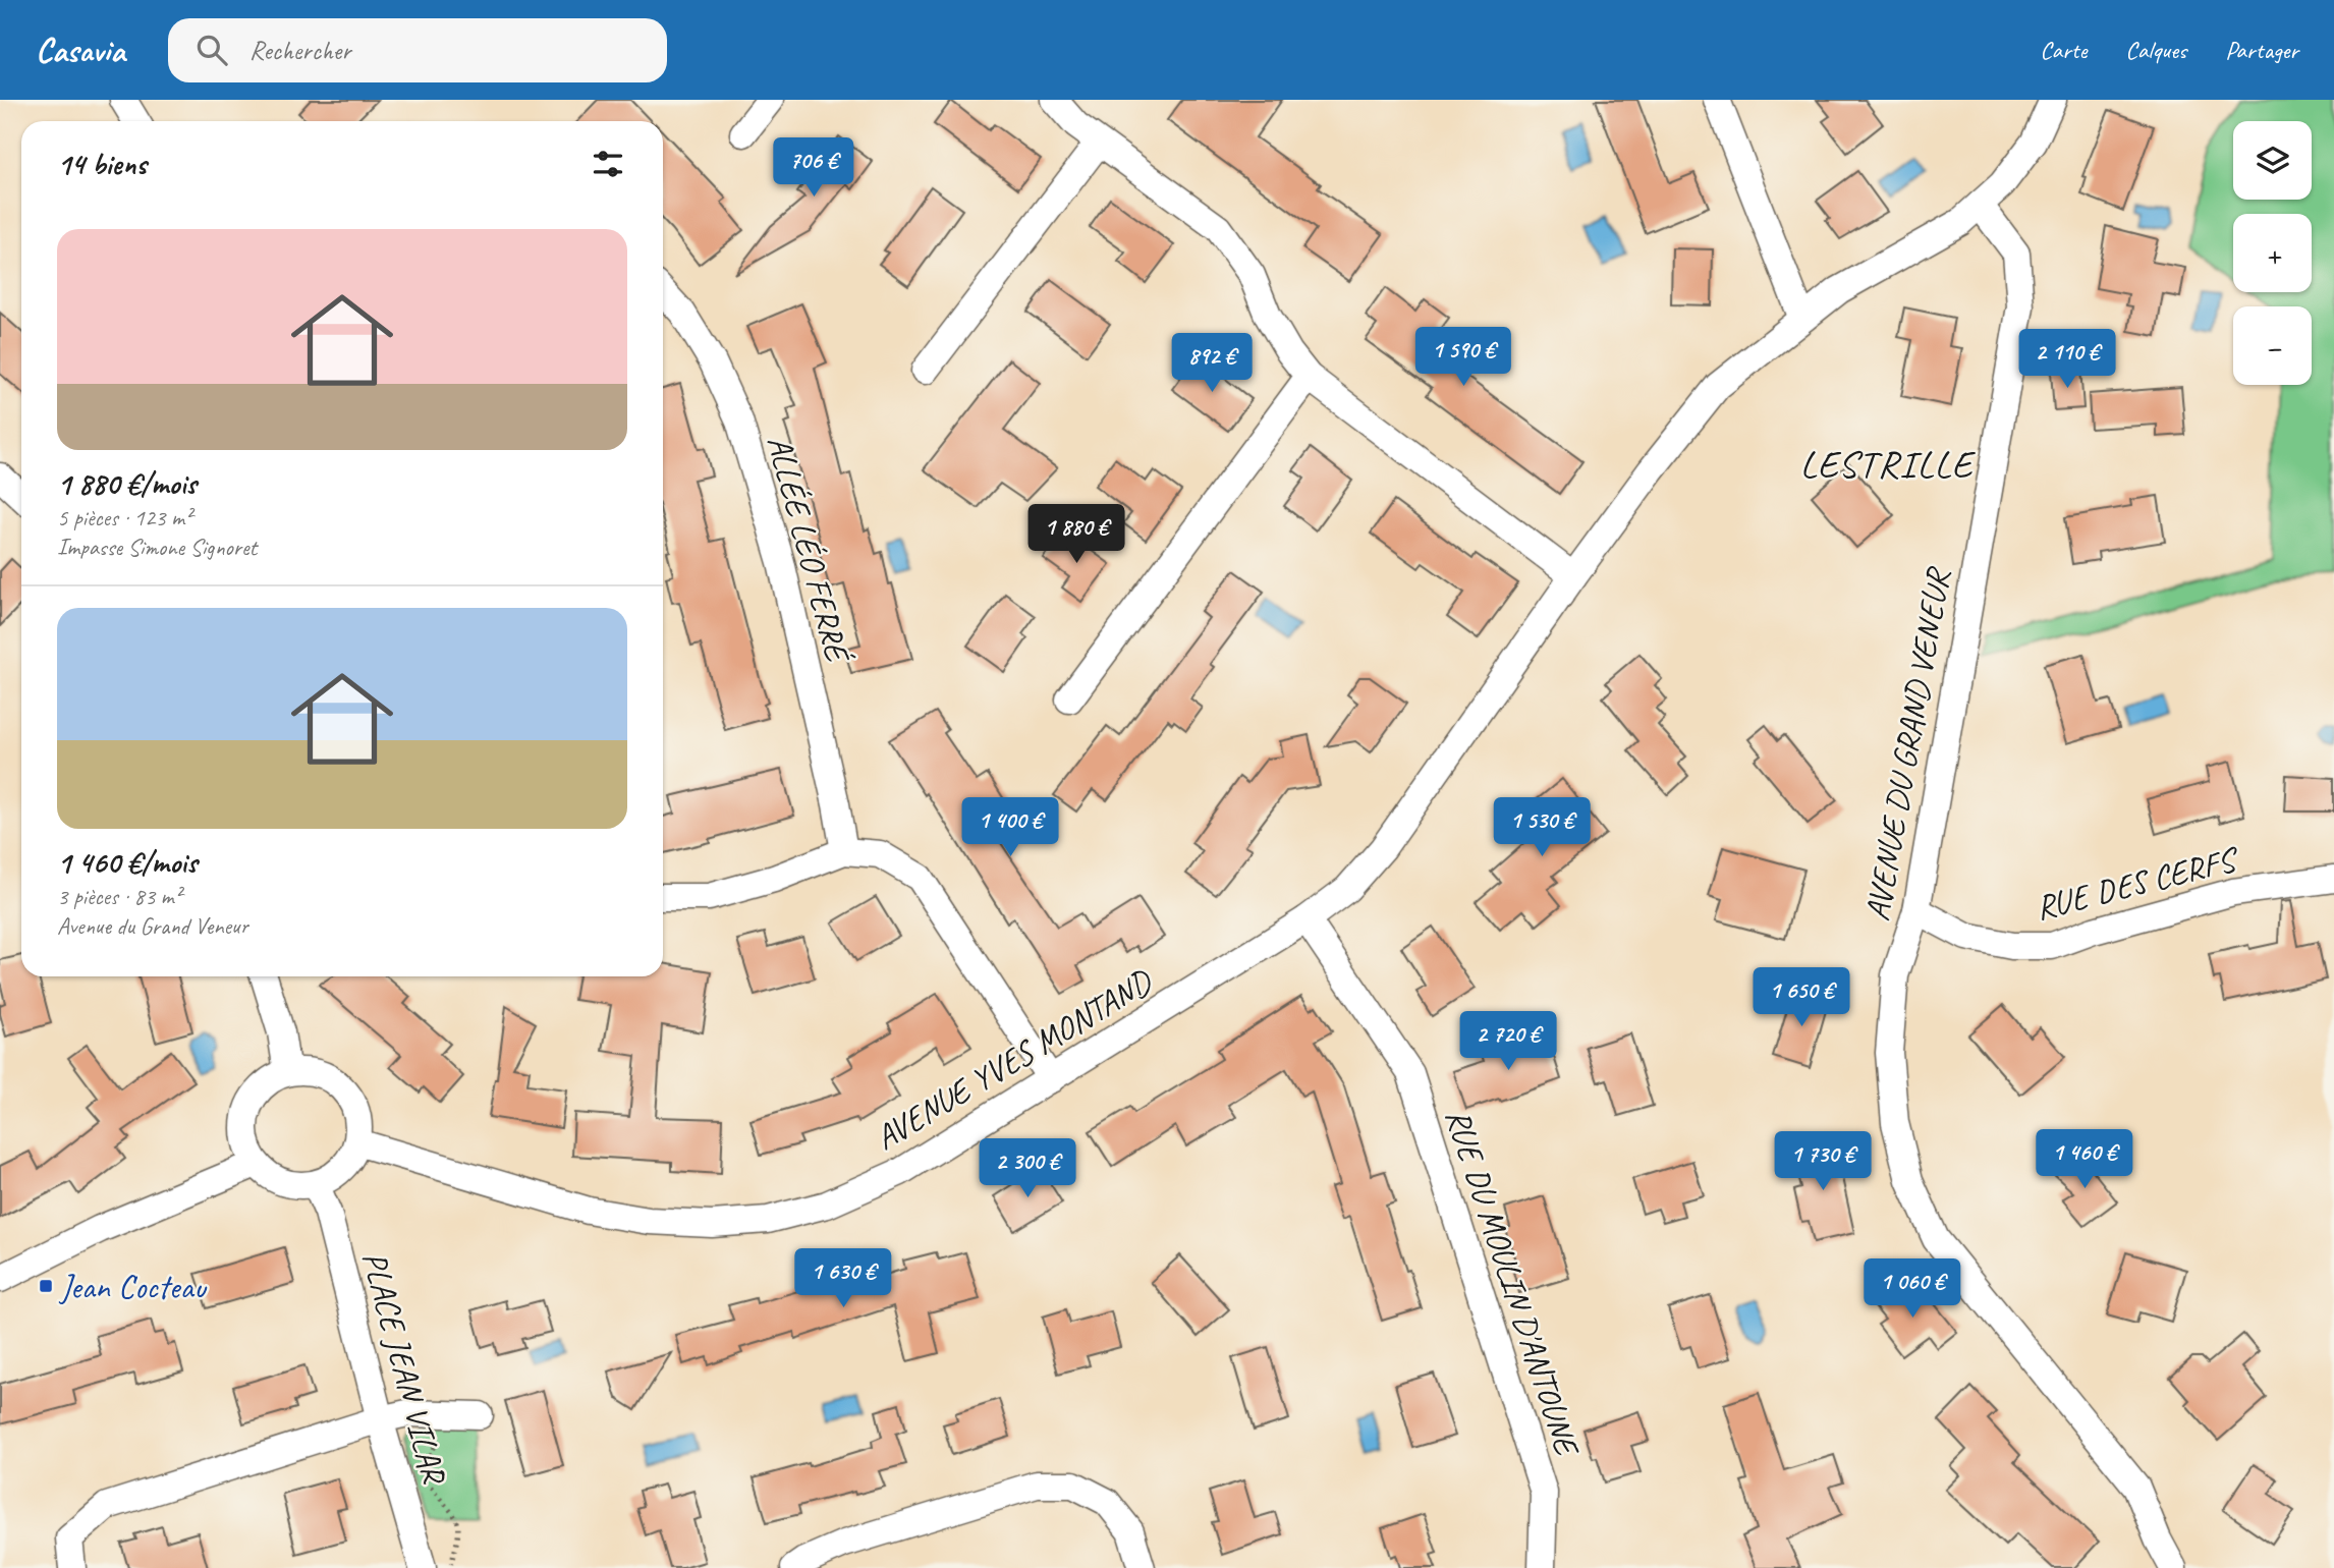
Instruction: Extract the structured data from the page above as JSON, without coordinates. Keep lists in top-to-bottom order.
{
  "streets": {
    "street": [
      "ALLÉE LÉO FERRÉ",
      "AVENUE DU GRAND VENEUR",
      "RUE DES CERFS",
      "AVENUE YVES MONTAND",
      "RUE DU MOULIN D'ANTOUNE",
      "PLACE JEAN VILAR"
    ]
  },
  "crossings": [
    ["AVENUE DU GRAND VENEUR", "RUE DES CERFS"],
    ["AVENUE DU GRAND VENEUR", "AVENUE YVES MONTAND"],
    ["AVENUE YVES MONTAND", "RUE DU MOULIN D'ANTOUNE"],
    ["AVENUE YVES MONTAND", "PLACE JEAN VILAR"]
  ],
  "districts": ["LESTRILLE"],
  "places": {
    "transit": ["Jean Cocteau"]
  },
  "page": {
    "header": "Casavia",
    "search": "Rechercher",
    "nav": ["Carte", "Calques", "Partager"],
    "map_buttons": ["+", "−"],
    "heading": "14 biens",
    "price": [
      "706 €",
      "1 590 €",
      "2 110 €",
      "892 €",
      "1 880 €",
      "1 400 €",
      "1 530 €",
      "1 650 €",
      "2 720 €",
      "1 460 €",
      "1 730 €",
      "2 300 €",
      "1 630 €",
      "1 060 €"
    ],
    "list": [
      {
        "name": "1 880 €/mois",
        "note": "5 pièces · 123 m² · Impasse Simone Signoret"
      },
      {
        "name": "1 460 €/mois",
        "note": "3 pièces · 83 m² · Avenue du Grand Veneur"
      }
    ]
  }
}
